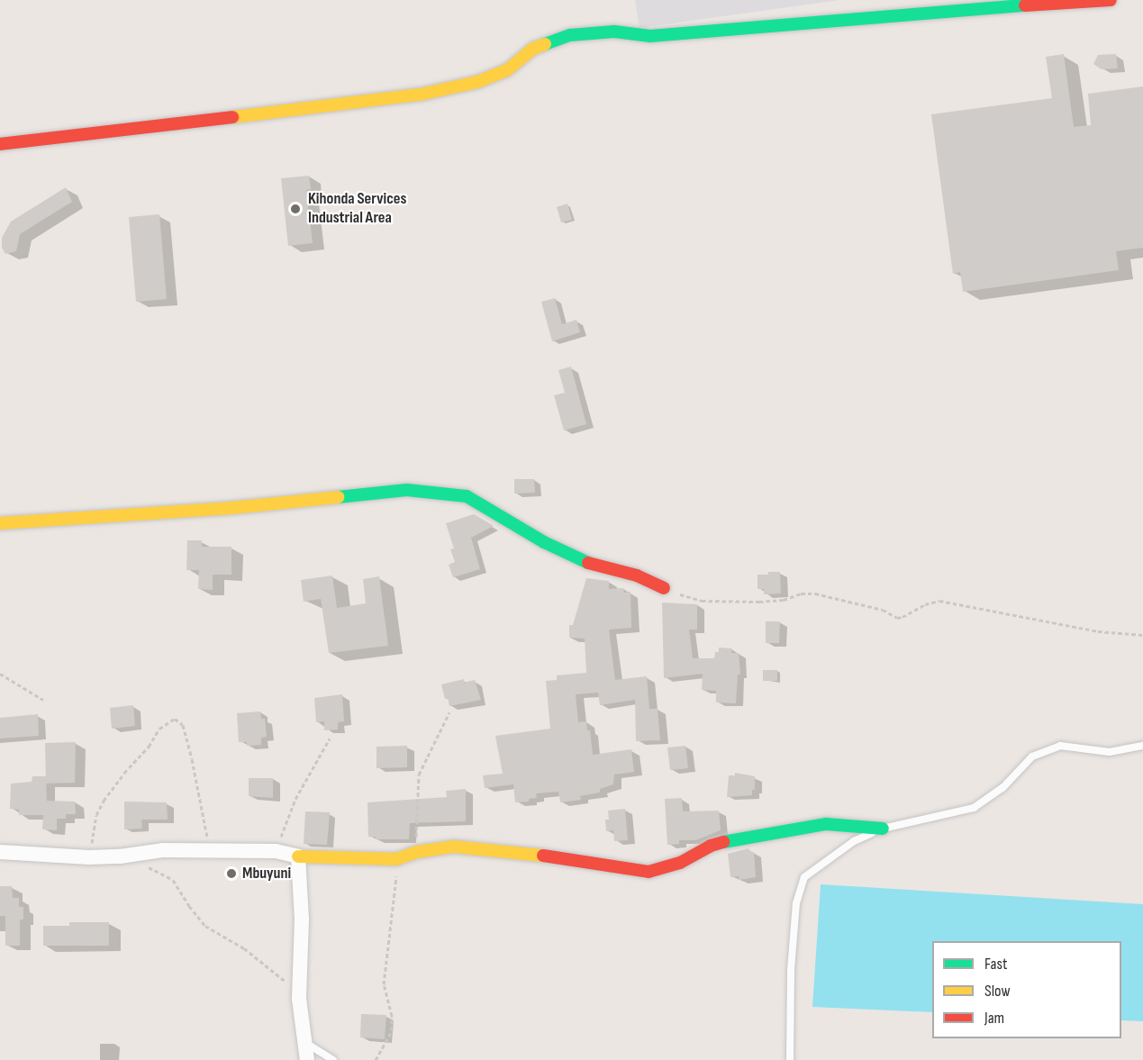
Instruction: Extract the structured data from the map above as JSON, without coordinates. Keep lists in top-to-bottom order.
{
  "places": ["Kihonda Services Industrial Area", "Mbuyuni"],
  "legend": ["Fast", "Slow", "Jam"]
}
